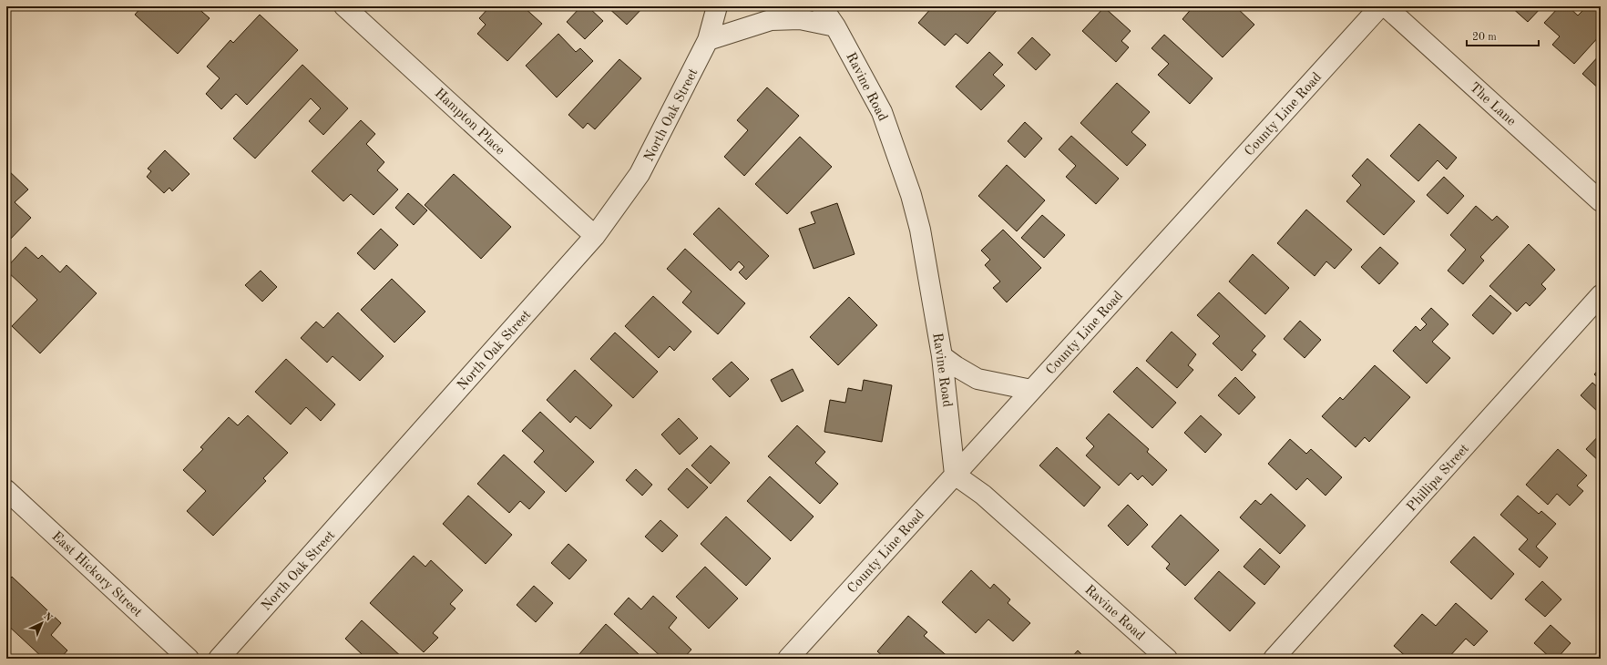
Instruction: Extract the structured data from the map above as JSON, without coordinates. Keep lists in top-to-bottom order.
{
  "streets": {
    "street": [
      "Ravine Road",
      "The Lane",
      "County Line Road",
      "North Oak Street",
      "Hampton Place",
      "Phillipa Street",
      "East Hickory Street"
    ]
  },
  "crossings": [
    ["Ravine Road", "County Line Road"],
    ["North Oak Street", "Hampton Place"]
  ],
  "scale_bar": "20 m",
  "north": "top right"
}
